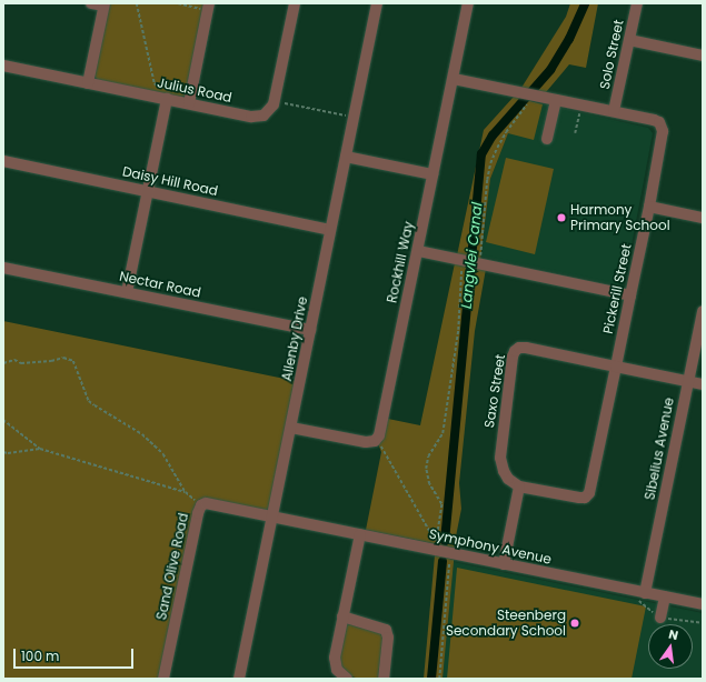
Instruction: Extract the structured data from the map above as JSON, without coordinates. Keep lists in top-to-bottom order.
{
  "streets": {
    "street": [
      "Solo Street",
      "Julius Road",
      "Daisy Hill Road",
      "Rockhill Way",
      "Nectar Road",
      "Pickerill Street",
      "Allenby Drive",
      "Saxo Street",
      "Sibelius Avenue",
      "Symphony Avenue",
      "Sand Olive Road"
    ]
  },
  "crossings": [
    ["Solo Street", "Pickerill Street"],
    ["Daisy Hill Road", "Allenby Drive"],
    ["Rockhill Way", "Pickerill Street"],
    ["Nectar Road", "Allenby Drive"],
    ["Pickerill Street", "Saxo Street"],
    ["Allenby Drive", "Symphony Avenue"],
    ["Allenby Drive", "Sand Olive Road"],
    ["Saxo Street", "Sibelius Avenue"],
    ["Sibelius Avenue", "Symphony Avenue"],
    ["Symphony Avenue", "Sand Olive Road"]
  ],
  "water": ["Langvlei Canal"],
  "places": ["Harmony Primary School", "Steenberg Secondary School"],
  "scale_bar": "100 m",
  "north": "top"
}
